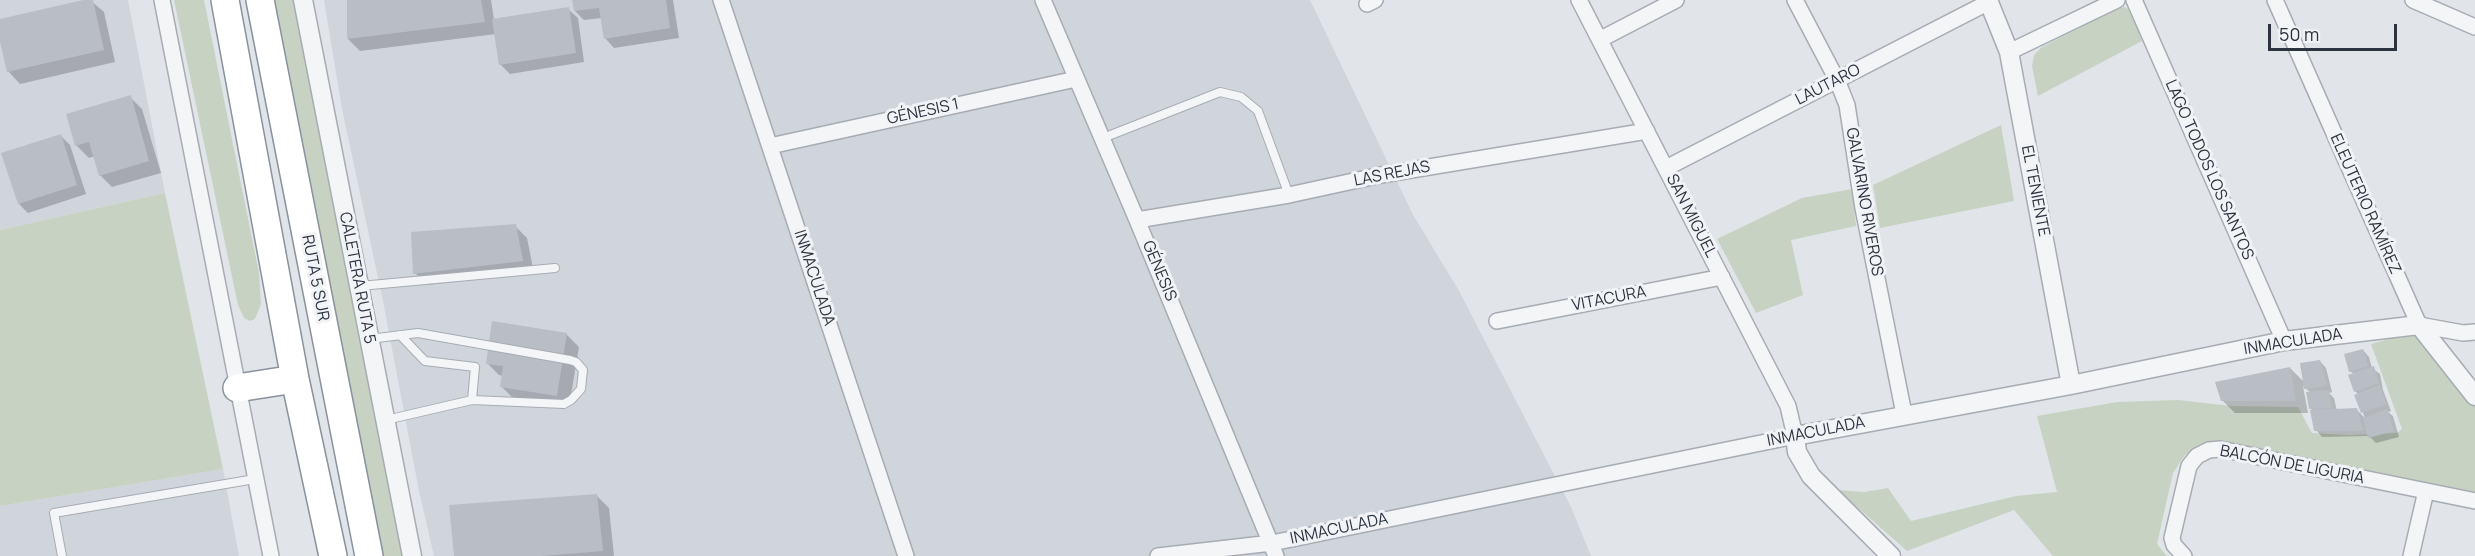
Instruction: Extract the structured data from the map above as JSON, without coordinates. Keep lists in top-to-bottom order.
{
  "streets": {
    "highway": ["RUTA 5 SUR"],
    "street": [
      "LAUTARO",
      "GÉNESIS 1",
      "LAGO TODOS LOS SANTOS",
      "LAS REJAS",
      "EL TENIENTE",
      "GALVARINO RIVEROS",
      "ELEUTERIO RAMÍREZ",
      "SAN MIGUEL",
      "GÉNESIS",
      "CALETERA RUTA 5",
      "INMACULADA",
      "VITACURA",
      "BALCÓN DE LIGURIA"
    ]
  },
  "crossings": [
    ["LAUTARO", "EL TENIENTE"],
    ["LAUTARO", "GALVARINO RIVEROS"],
    ["LAUTARO", "SAN MIGUEL"],
    ["GÉNESIS 1", "GÉNESIS"],
    ["GÉNESIS 1", "INMACULADA"],
    ["LAGO TODOS LOS SANTOS", "INMACULADA"],
    ["LAS REJAS", "SAN MIGUEL"],
    ["LAS REJAS", "GÉNESIS"],
    ["EL TENIENTE", "INMACULADA"],
    ["GALVARINO RIVEROS", "INMACULADA"],
    ["ELEUTERIO RAMÍREZ", "INMACULADA"],
    ["SAN MIGUEL", "INMACULADA"],
    ["SAN MIGUEL", "VITACURA"],
    ["GÉNESIS", "INMACULADA"]
  ],
  "scale_bar": "50 m"
}
